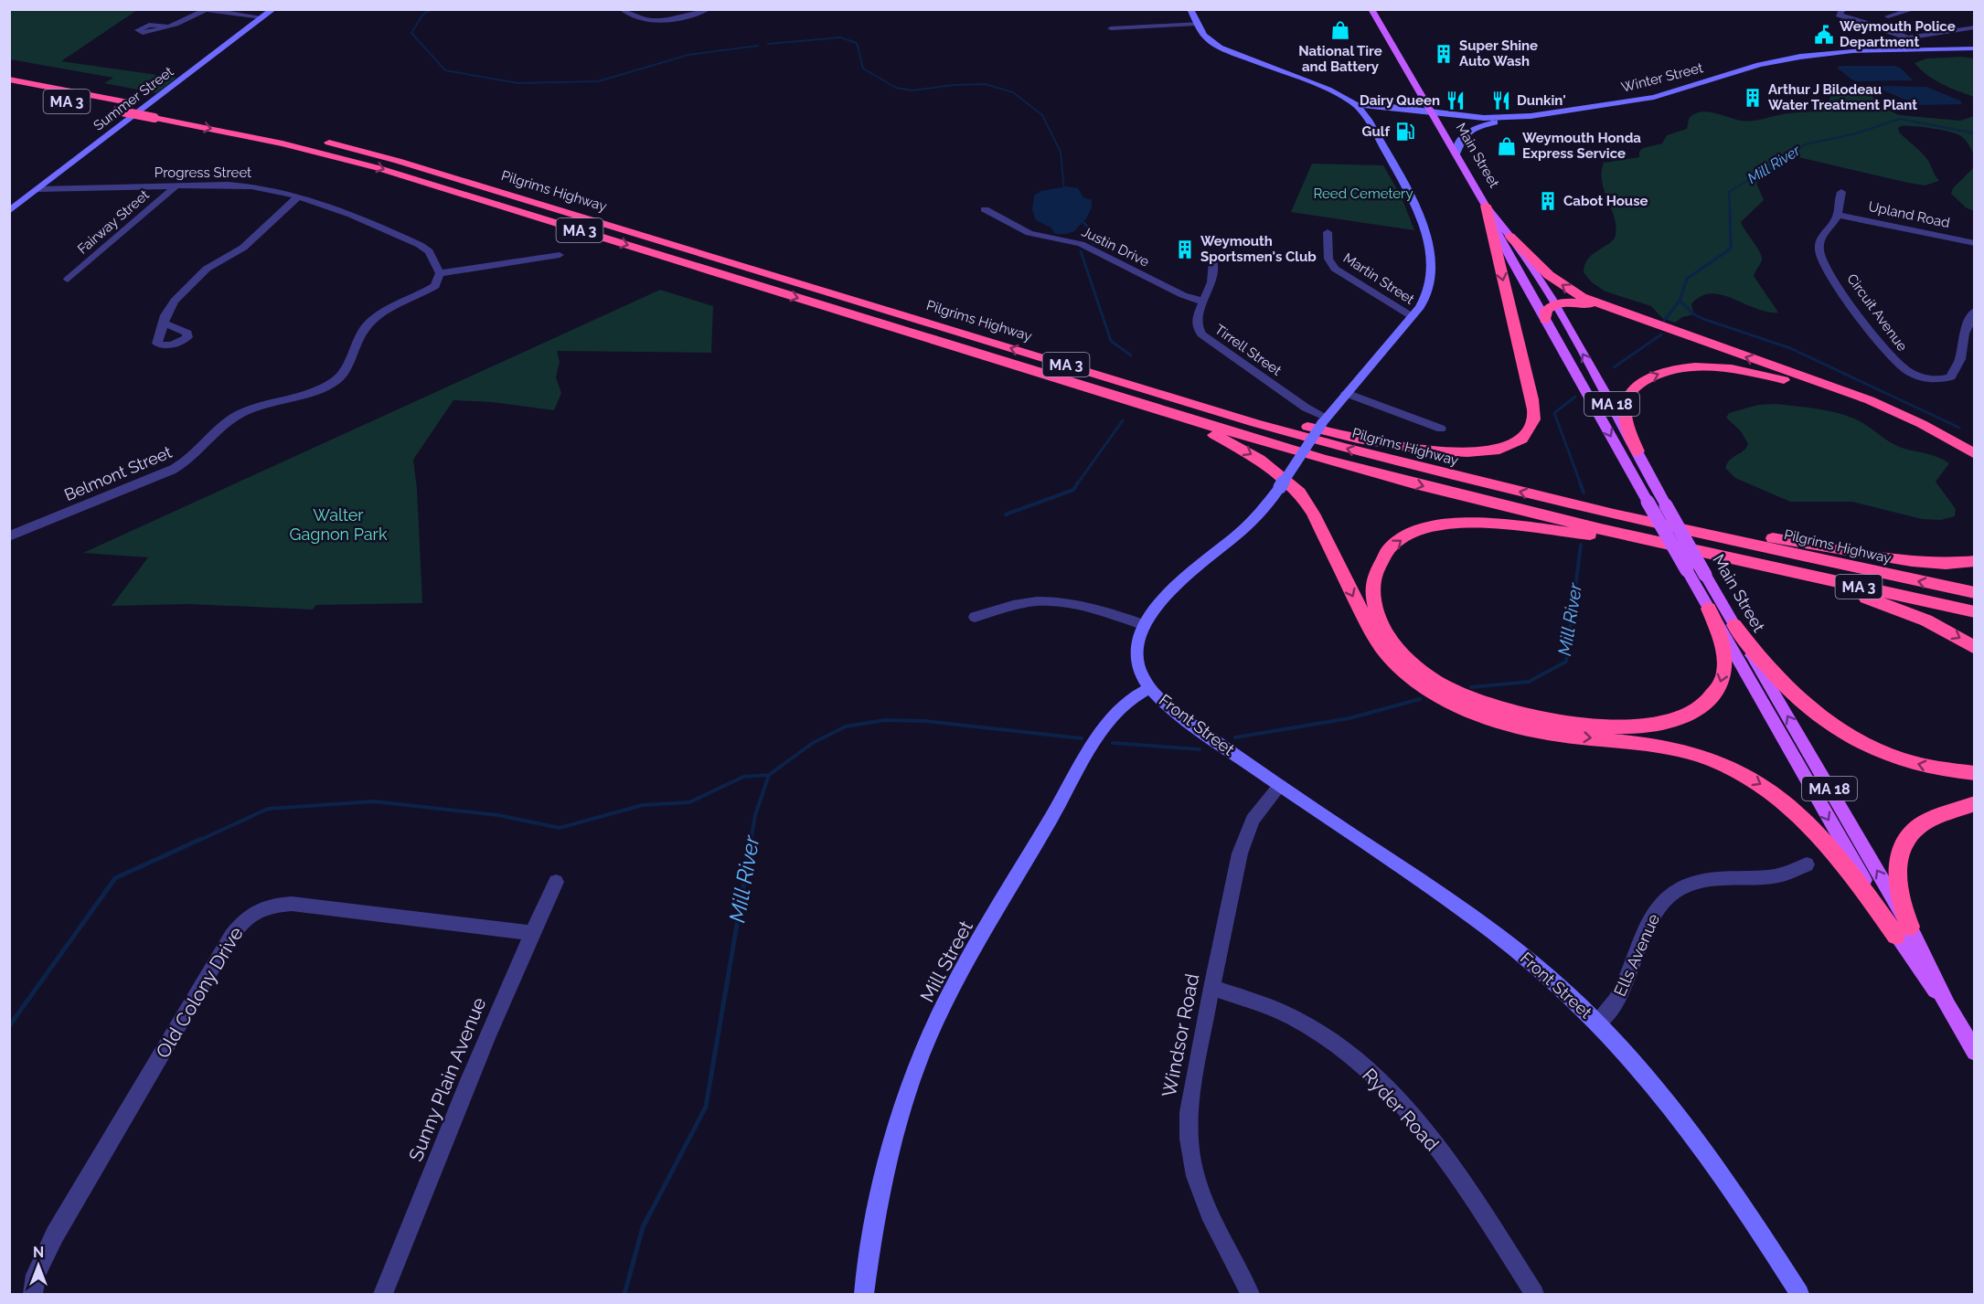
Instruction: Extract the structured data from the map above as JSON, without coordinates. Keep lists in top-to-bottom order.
{
  "streets": {
    "highway": ["MA 3", "Pilgrims Highway"],
    "main road": ["Main Street", "MA 18"],
    "street": [
      "Winter Street",
      "Summer Street",
      "Progress Street",
      "Upland Road",
      "Fairway Street",
      "Justin Drive",
      "Martin Street",
      "Circuit Avenue",
      "Tirrell Street",
      "Belmont Street",
      "Front Street",
      "Ells Avenue",
      "Mill Street",
      "Old Colony Drive",
      "Windsor Road",
      "Sunny Plain Avenue",
      "Ryder Road"
    ]
  },
  "crossings": [
    ["Winter Street", "Main Street"],
    ["Winter Street", "Front Street"],
    ["Summer Street", "Progress Street"],
    ["Progress Street", "Fairway Street"],
    ["Progress Street", "Belmont Street"],
    ["Upland Road", "Circuit Avenue"],
    ["Justin Drive", "Tirrell Street"],
    ["Martin Street", "Front Street"],
    ["Tirrell Street", "Front Street"],
    ["Front Street", "Ells Avenue"],
    ["Front Street", "Mill Street"],
    ["Front Street", "Windsor Road"],
    ["Old Colony Drive", "Sunny Plain Avenue"],
    ["Windsor Road", "Ryder Road"]
  ],
  "water": ["Mill River"],
  "parks": ["Reed Cemetery", "Walter Gagnon Park"],
  "places": {
    "shop": ["National Tire and Battery", "Weymouth Honda Express Service"],
    "public building": ["Weymouth Police Department"],
    "building": [
      "Super Shine Auto Wash",
      "Arthur J Bilodeau Water Treatment Plant",
      "Cabot House",
      "Weymouth Sportsmen's Club"
    ],
    "restaurant": ["Dairy Queen", "Dunkin'"],
    "fuel station": ["Gulf"]
  },
  "north": "top"
}
